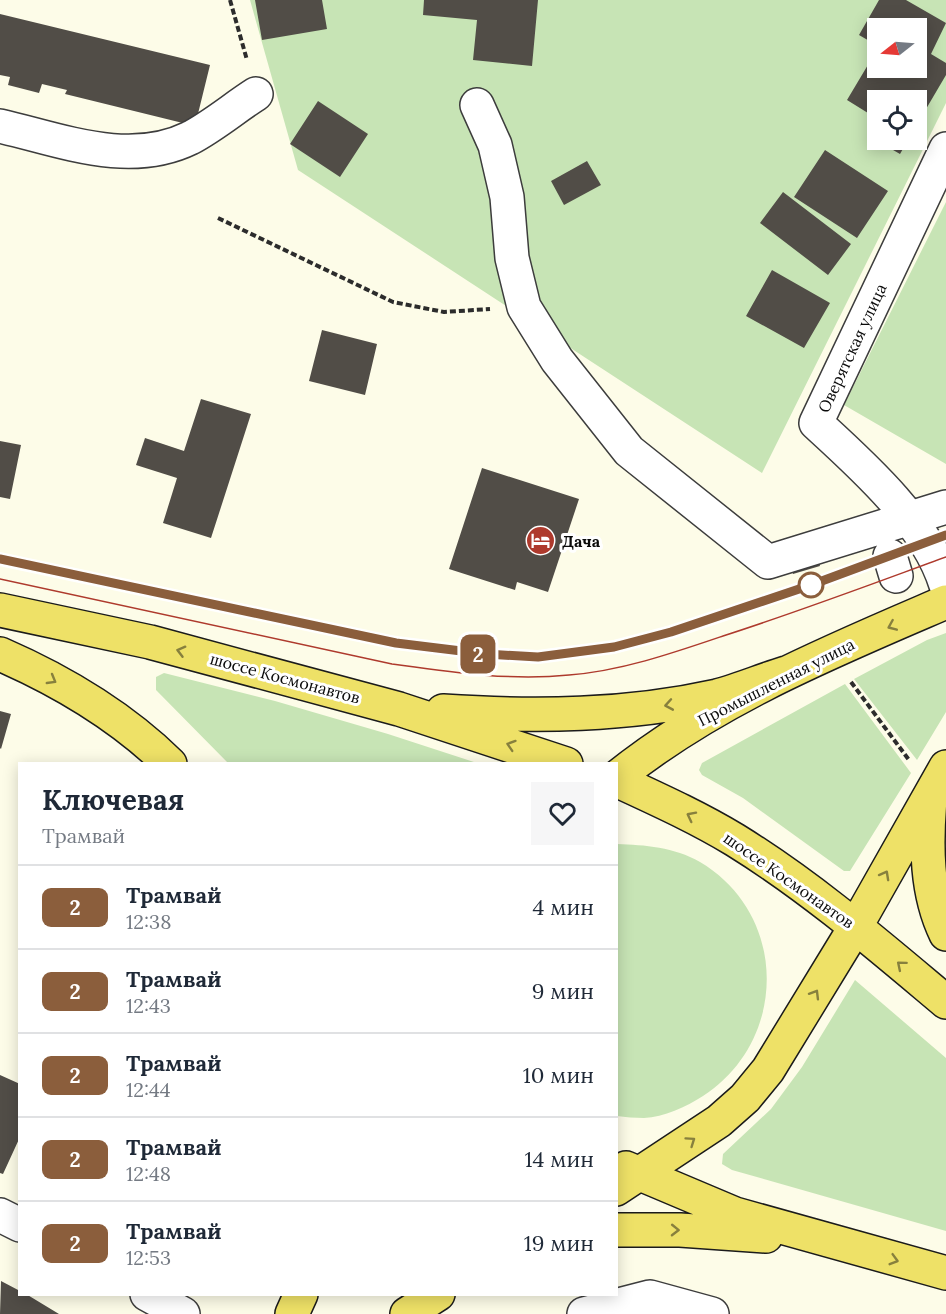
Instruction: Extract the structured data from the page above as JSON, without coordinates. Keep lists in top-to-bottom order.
{
  "streets": {
    "main road": ["шоссе Космонавтов", "Промышленная улица"],
    "street": ["Оверятская улица"]
  },
  "one_way": ["шоссе Космонавтов", "Промышленная улица"],
  "places": {
    "hotel": ["Дача"]
  },
  "lines": ["tram line 2"],
  "north": "left",
  "page": {
    "on_map": "2",
    "heading": ["Ключевая", "Трамвай"],
    "list": [
      {
        "mark": "2",
        "name": "Трамвай",
        "note": "12:38",
        "value": "4 мин"
      },
      {
        "mark": "2",
        "name": "Трамвай",
        "note": "12:43",
        "value": "9 мин"
      },
      {
        "mark": "2",
        "name": "Трамвай",
        "note": "12:44",
        "value": "10 мин"
      },
      {
        "mark": "2",
        "name": "Трамвай",
        "note": "12:48",
        "value": "14 мин"
      },
      {
        "mark": "2",
        "name": "Трамвай",
        "note": "12:53",
        "value": "19 мин"
      }
    ]
  }
}
